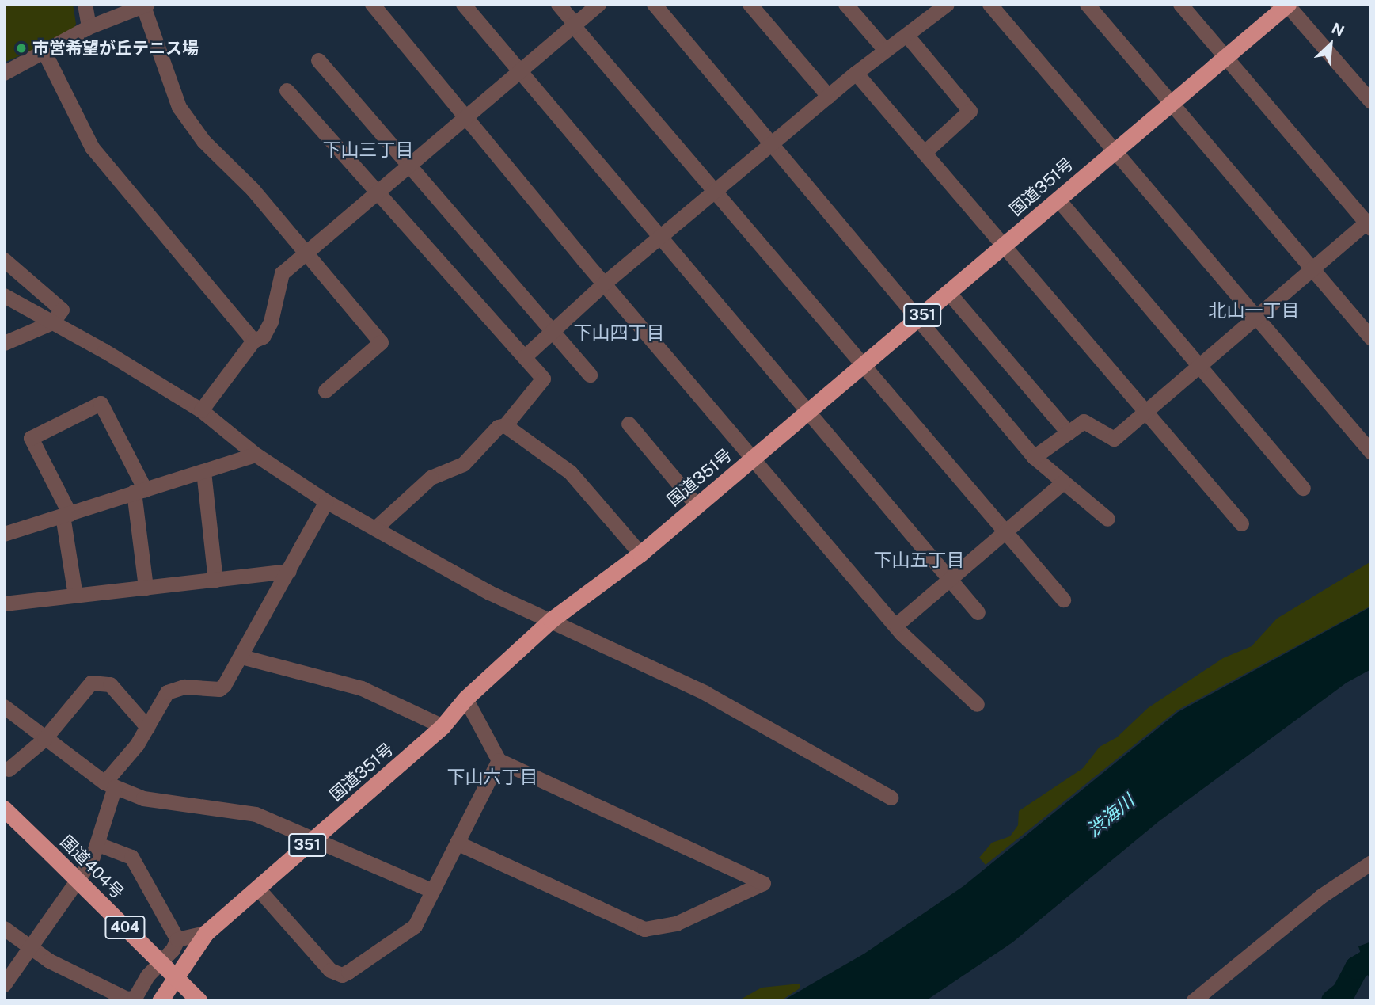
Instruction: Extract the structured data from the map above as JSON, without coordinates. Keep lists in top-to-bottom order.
{
  "streets": {
    "highway": [
      "国道351号",
      "351",
      "国道404号",
      "404"
    ]
  },
  "districts": [
    "下山三丁目",
    "北山一丁目",
    "下山四丁目",
    "下山五丁目",
    "下山六丁目"
  ],
  "water": ["渋海川"],
  "places": ["市営希望が丘テニス場"],
  "north": "top right"
}
